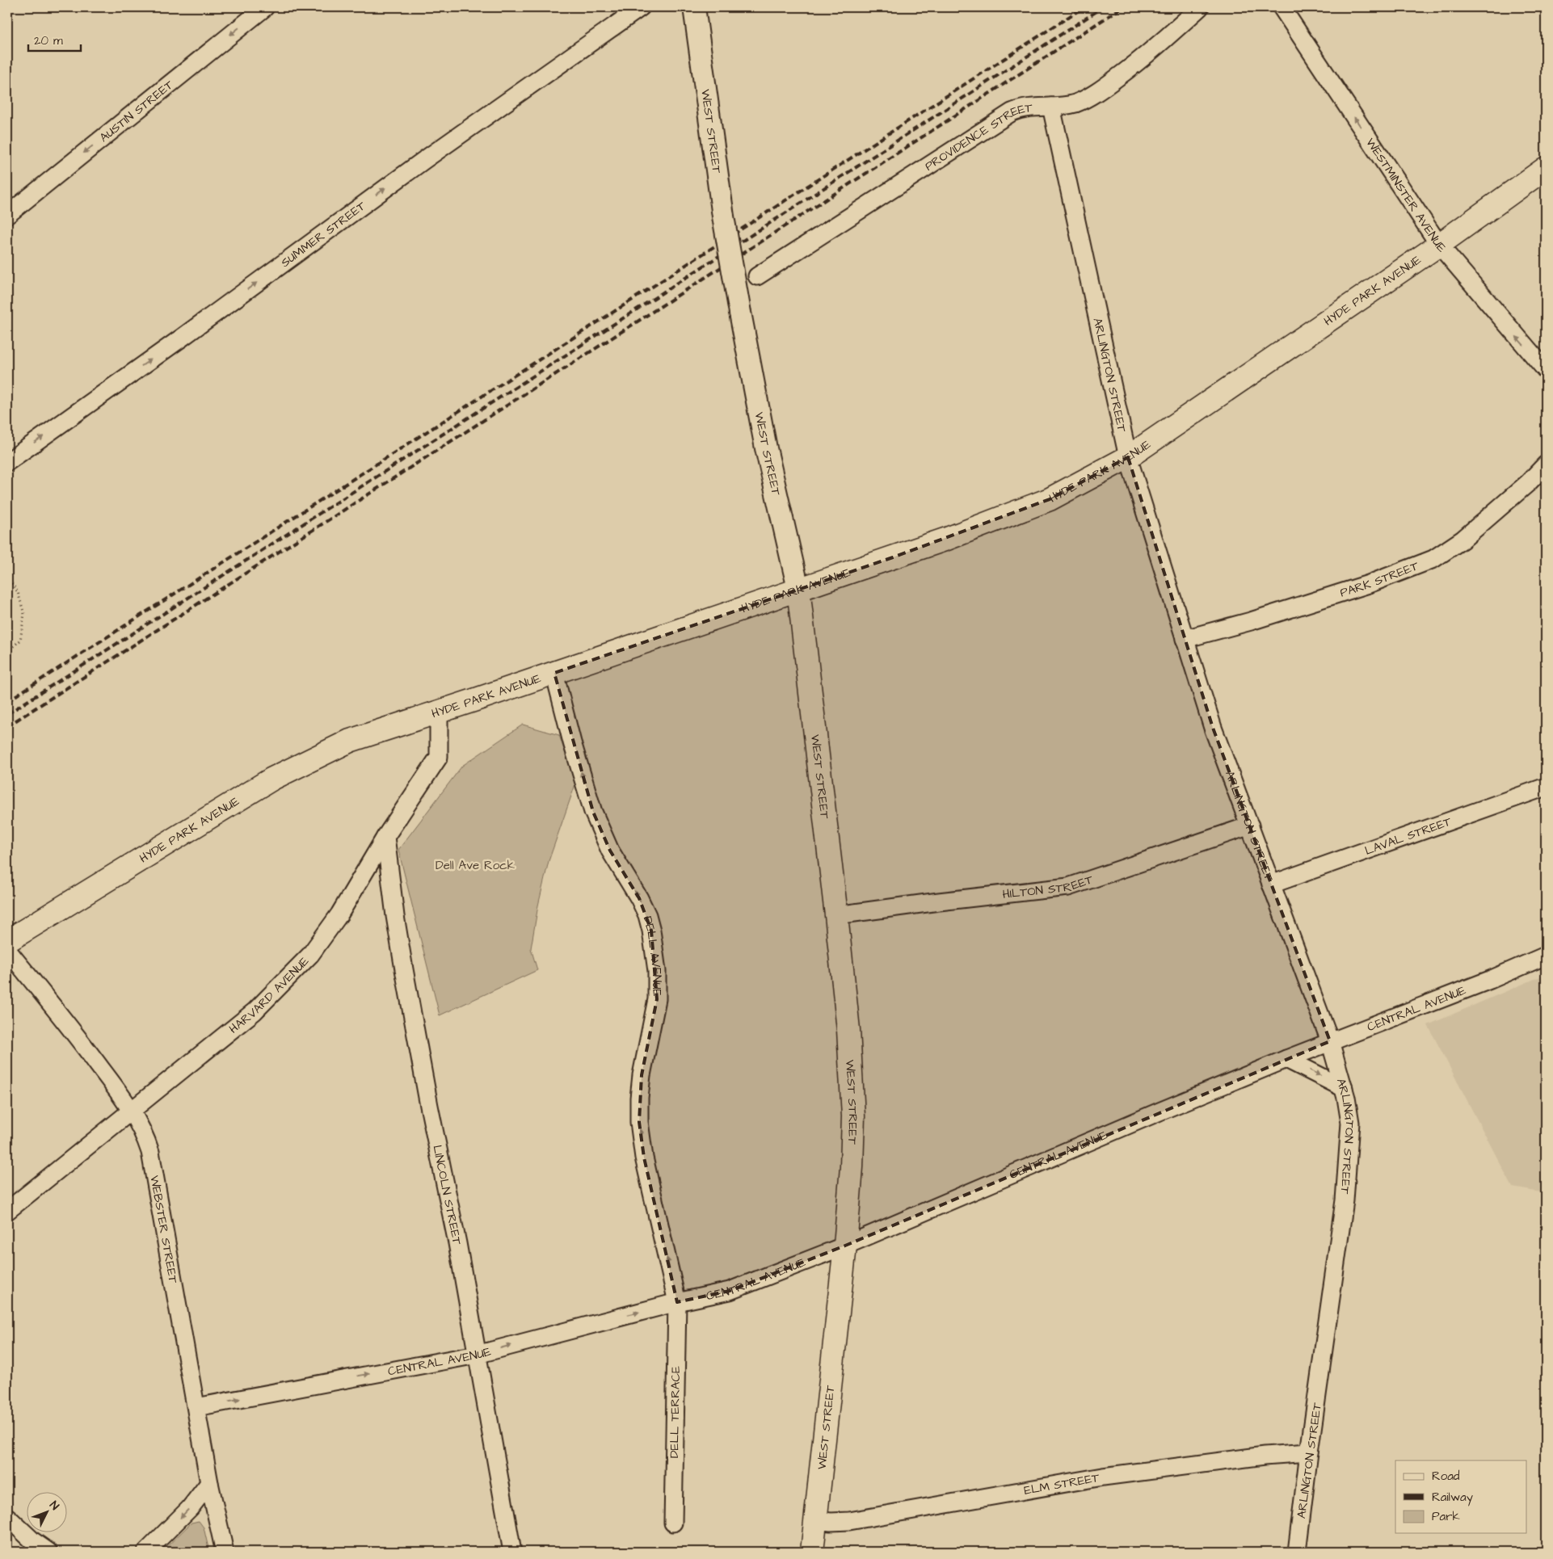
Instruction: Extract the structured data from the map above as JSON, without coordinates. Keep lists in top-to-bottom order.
{
  "streets": {
    "main road": ["WEST STREET", "HYDE PARK AVENUE"],
    "street": [
      "AUSTIN STREET",
      "PROVIDENCE STREET",
      "WESTMINSTER AVENUE",
      "SUMMER STREET",
      "ARLINGTON STREET",
      "PARK STREET",
      "LAVAL STREET",
      "HILTON STREET",
      "DELL AVENUE",
      "HARVARD AVENUE",
      "CENTRAL AVENUE",
      "LINCOLN STREET",
      "WEBSTER STREET",
      "DELL TERRACE",
      "ELM STREET"
    ]
  },
  "crossings": [
    ["WEST STREET", "HYDE PARK AVENUE"],
    ["WEST STREET", "HILTON STREET"],
    ["WEST STREET", "CENTRAL AVENUE"],
    ["WEST STREET", "ELM STREET"],
    ["PROVIDENCE STREET", "ARLINGTON STREET"],
    ["WESTMINSTER AVENUE", "HYDE PARK AVENUE"],
    ["HYDE PARK AVENUE", "ARLINGTON STREET"],
    ["HYDE PARK AVENUE", "DELL AVENUE"],
    ["HYDE PARK AVENUE", "HARVARD AVENUE"],
    ["ARLINGTON STREET", "PARK STREET"],
    ["ARLINGTON STREET", "LAVAL STREET"],
    ["ARLINGTON STREET", "HILTON STREET"],
    ["ARLINGTON STREET", "CENTRAL AVENUE"],
    ["ARLINGTON STREET", "ELM STREET"],
    ["DELL AVENUE", "CENTRAL AVENUE"],
    ["DELL AVENUE", "DELL TERRACE"],
    ["HARVARD AVENUE", "LINCOLN STREET"],
    ["HARVARD AVENUE", "WEBSTER STREET"],
    ["CENTRAL AVENUE", "LINCOLN STREET"],
    ["CENTRAL AVENUE", "WEBSTER STREET"],
    ["CENTRAL AVENUE", "DELL TERRACE"]
  ],
  "one_way": [
    "AUSTIN STREET",
    "WESTMINSTER AVENUE",
    "SUMMER STREET",
    "DELL AVENUE"
  ],
  "parks": ["Dell Ave Rock"],
  "legend": ["Road", "Railway", "Park"],
  "scale_bar": "20 m",
  "north": "top right"
}
